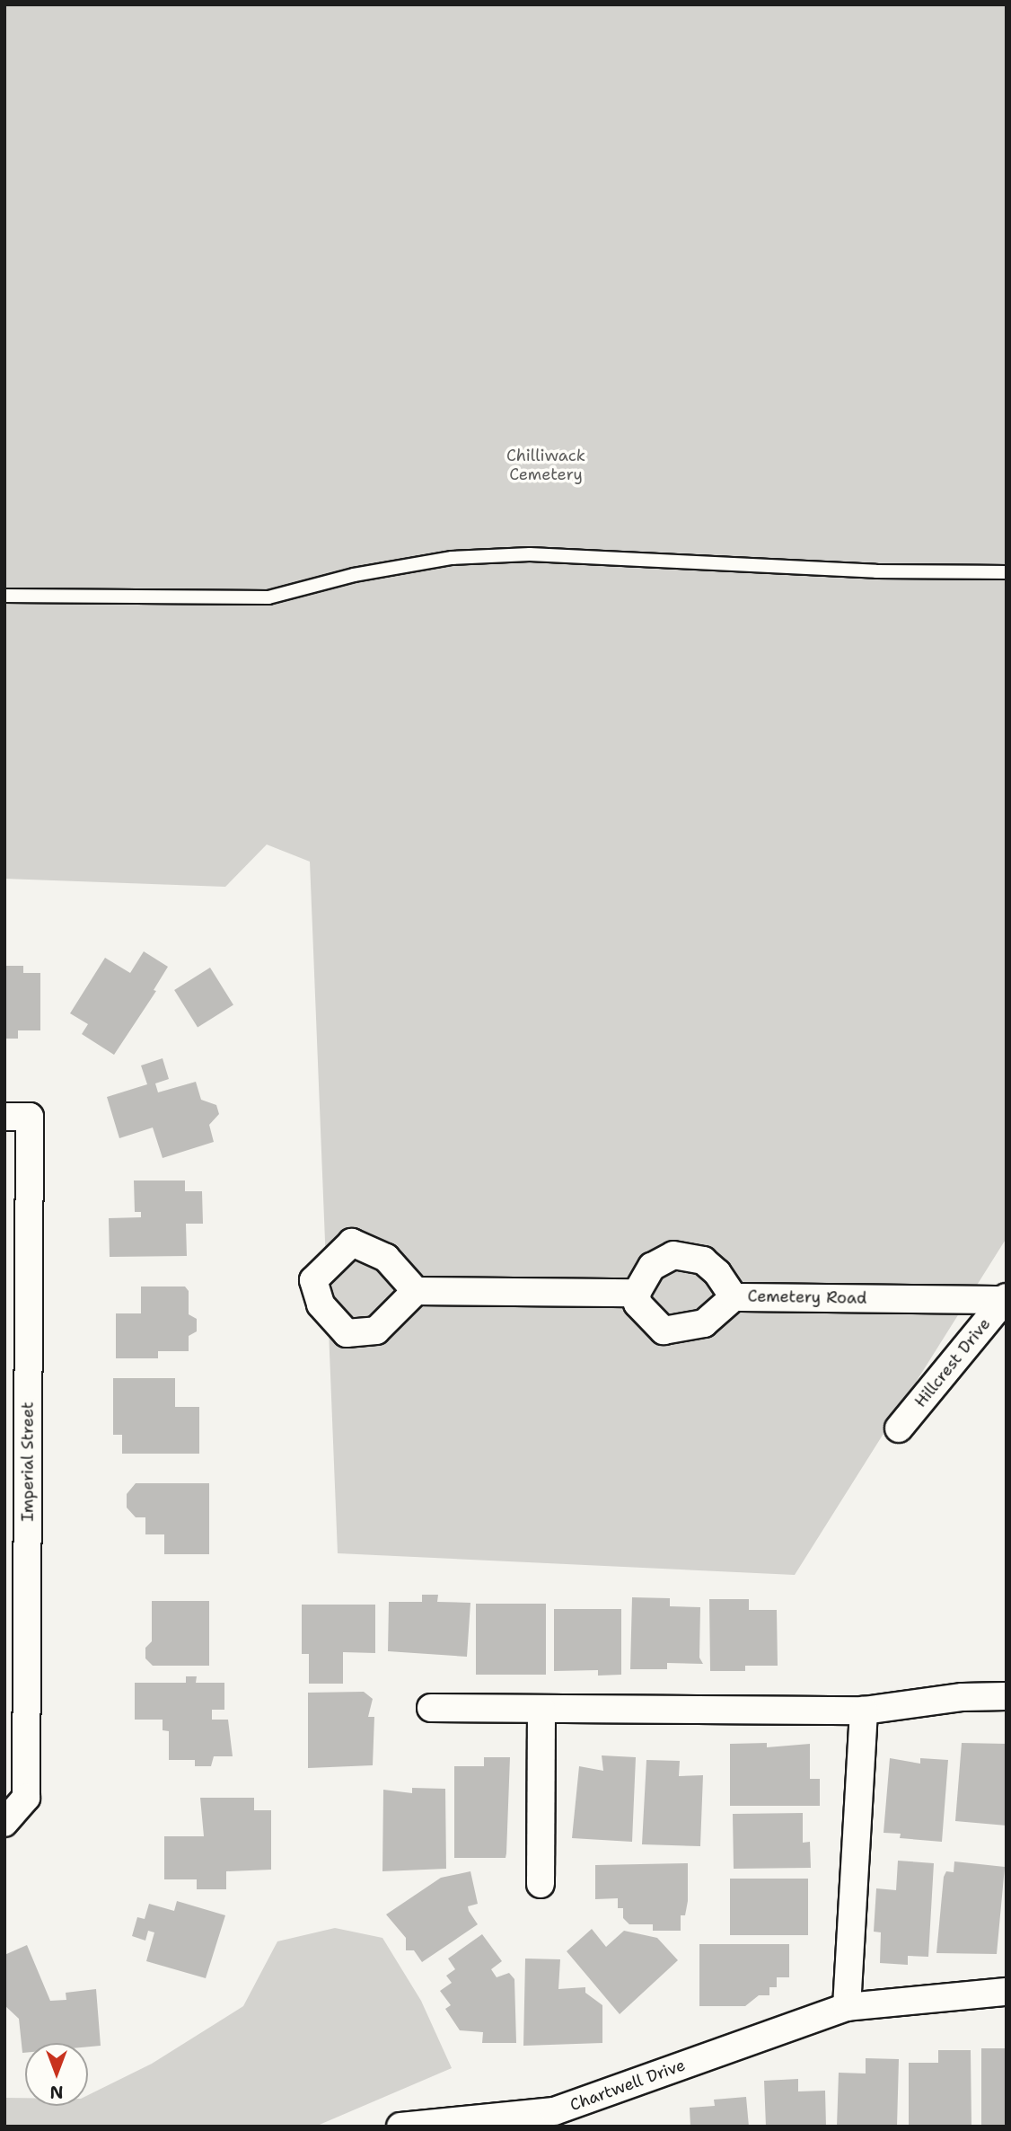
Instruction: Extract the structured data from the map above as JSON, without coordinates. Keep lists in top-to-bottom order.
{
  "streets": {
    "street": [
      "Cemetery Road",
      "Hillcrest Drive",
      "Imperial Street",
      "Chartwell Drive"
    ]
  },
  "crossings": [
    ["Cemetery Road", "Hillcrest Drive"]
  ],
  "parks": ["Chilliwack Cemetery"],
  "north": "bottom"
}
